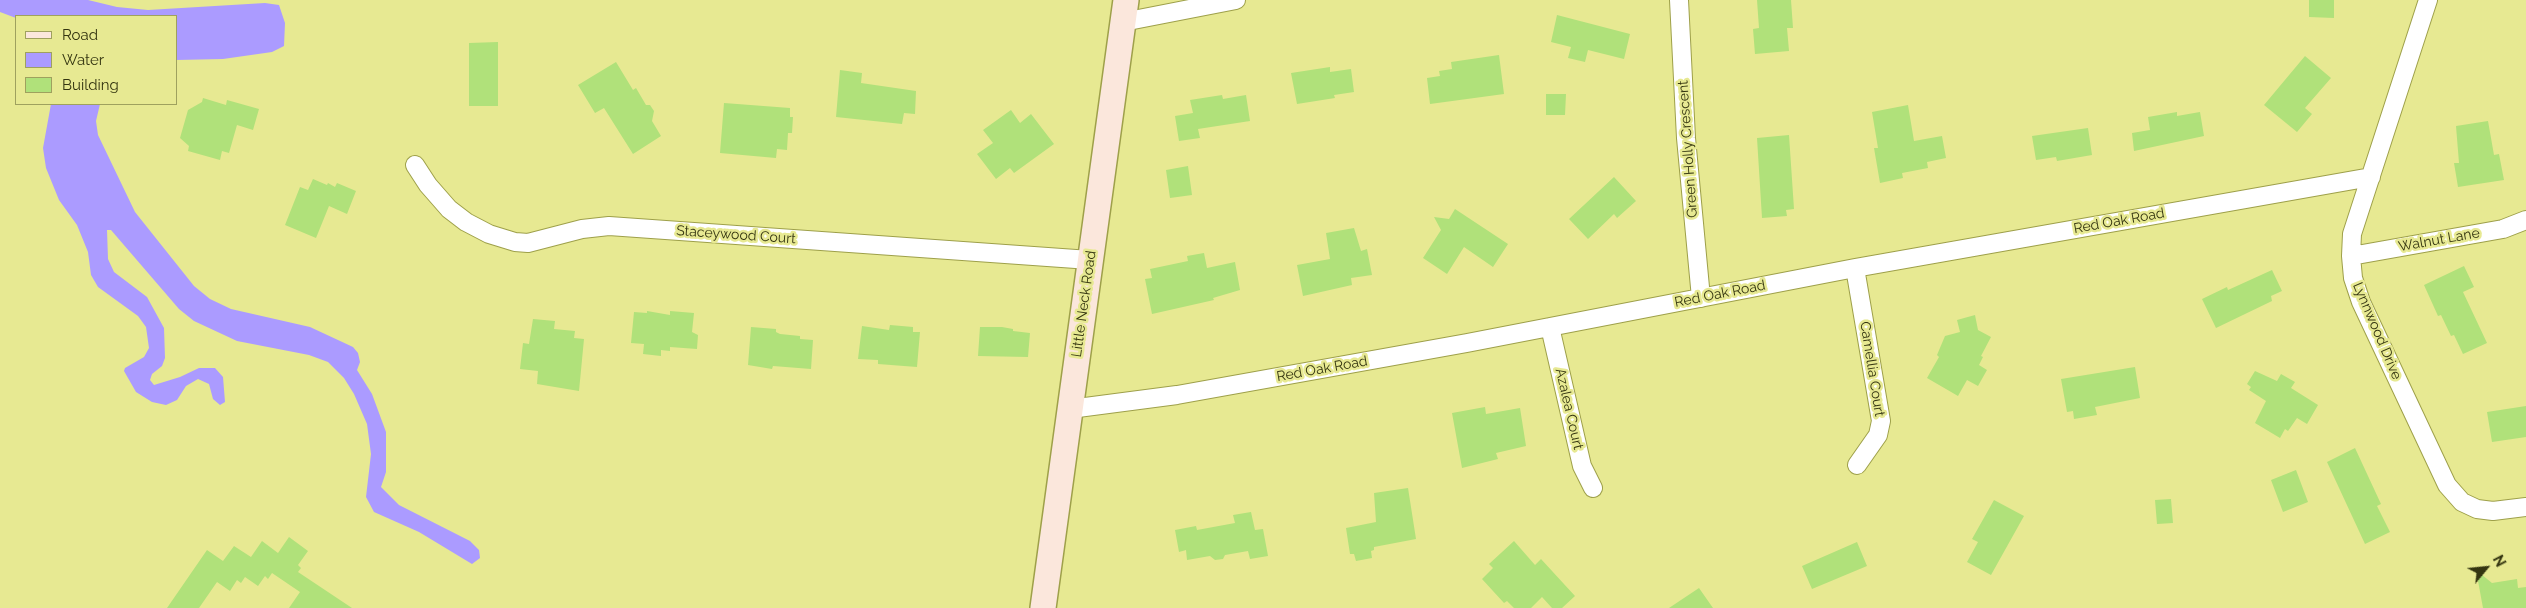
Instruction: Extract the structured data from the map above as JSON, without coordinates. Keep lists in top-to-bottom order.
{
  "streets": {
    "street": [
      "Green Holly Crescent",
      "Red Oak Road",
      "Staceywood Court",
      "Walnut Lane",
      "Little Neck Road",
      "Lynnwood Drive",
      "Camellia Court",
      "Azalea Court"
    ]
  },
  "crossings": [
    ["Green Holly Crescent", "Red Oak Road"],
    ["Red Oak Road", "Little Neck Road"],
    ["Red Oak Road", "Lynnwood Drive"],
    ["Red Oak Road", "Camellia Court"],
    ["Red Oak Road", "Azalea Court"],
    ["Staceywood Court", "Little Neck Road"],
    ["Walnut Lane", "Lynnwood Drive"]
  ],
  "legend": ["Road", "Water", "Building"],
  "north": "top right"
}
